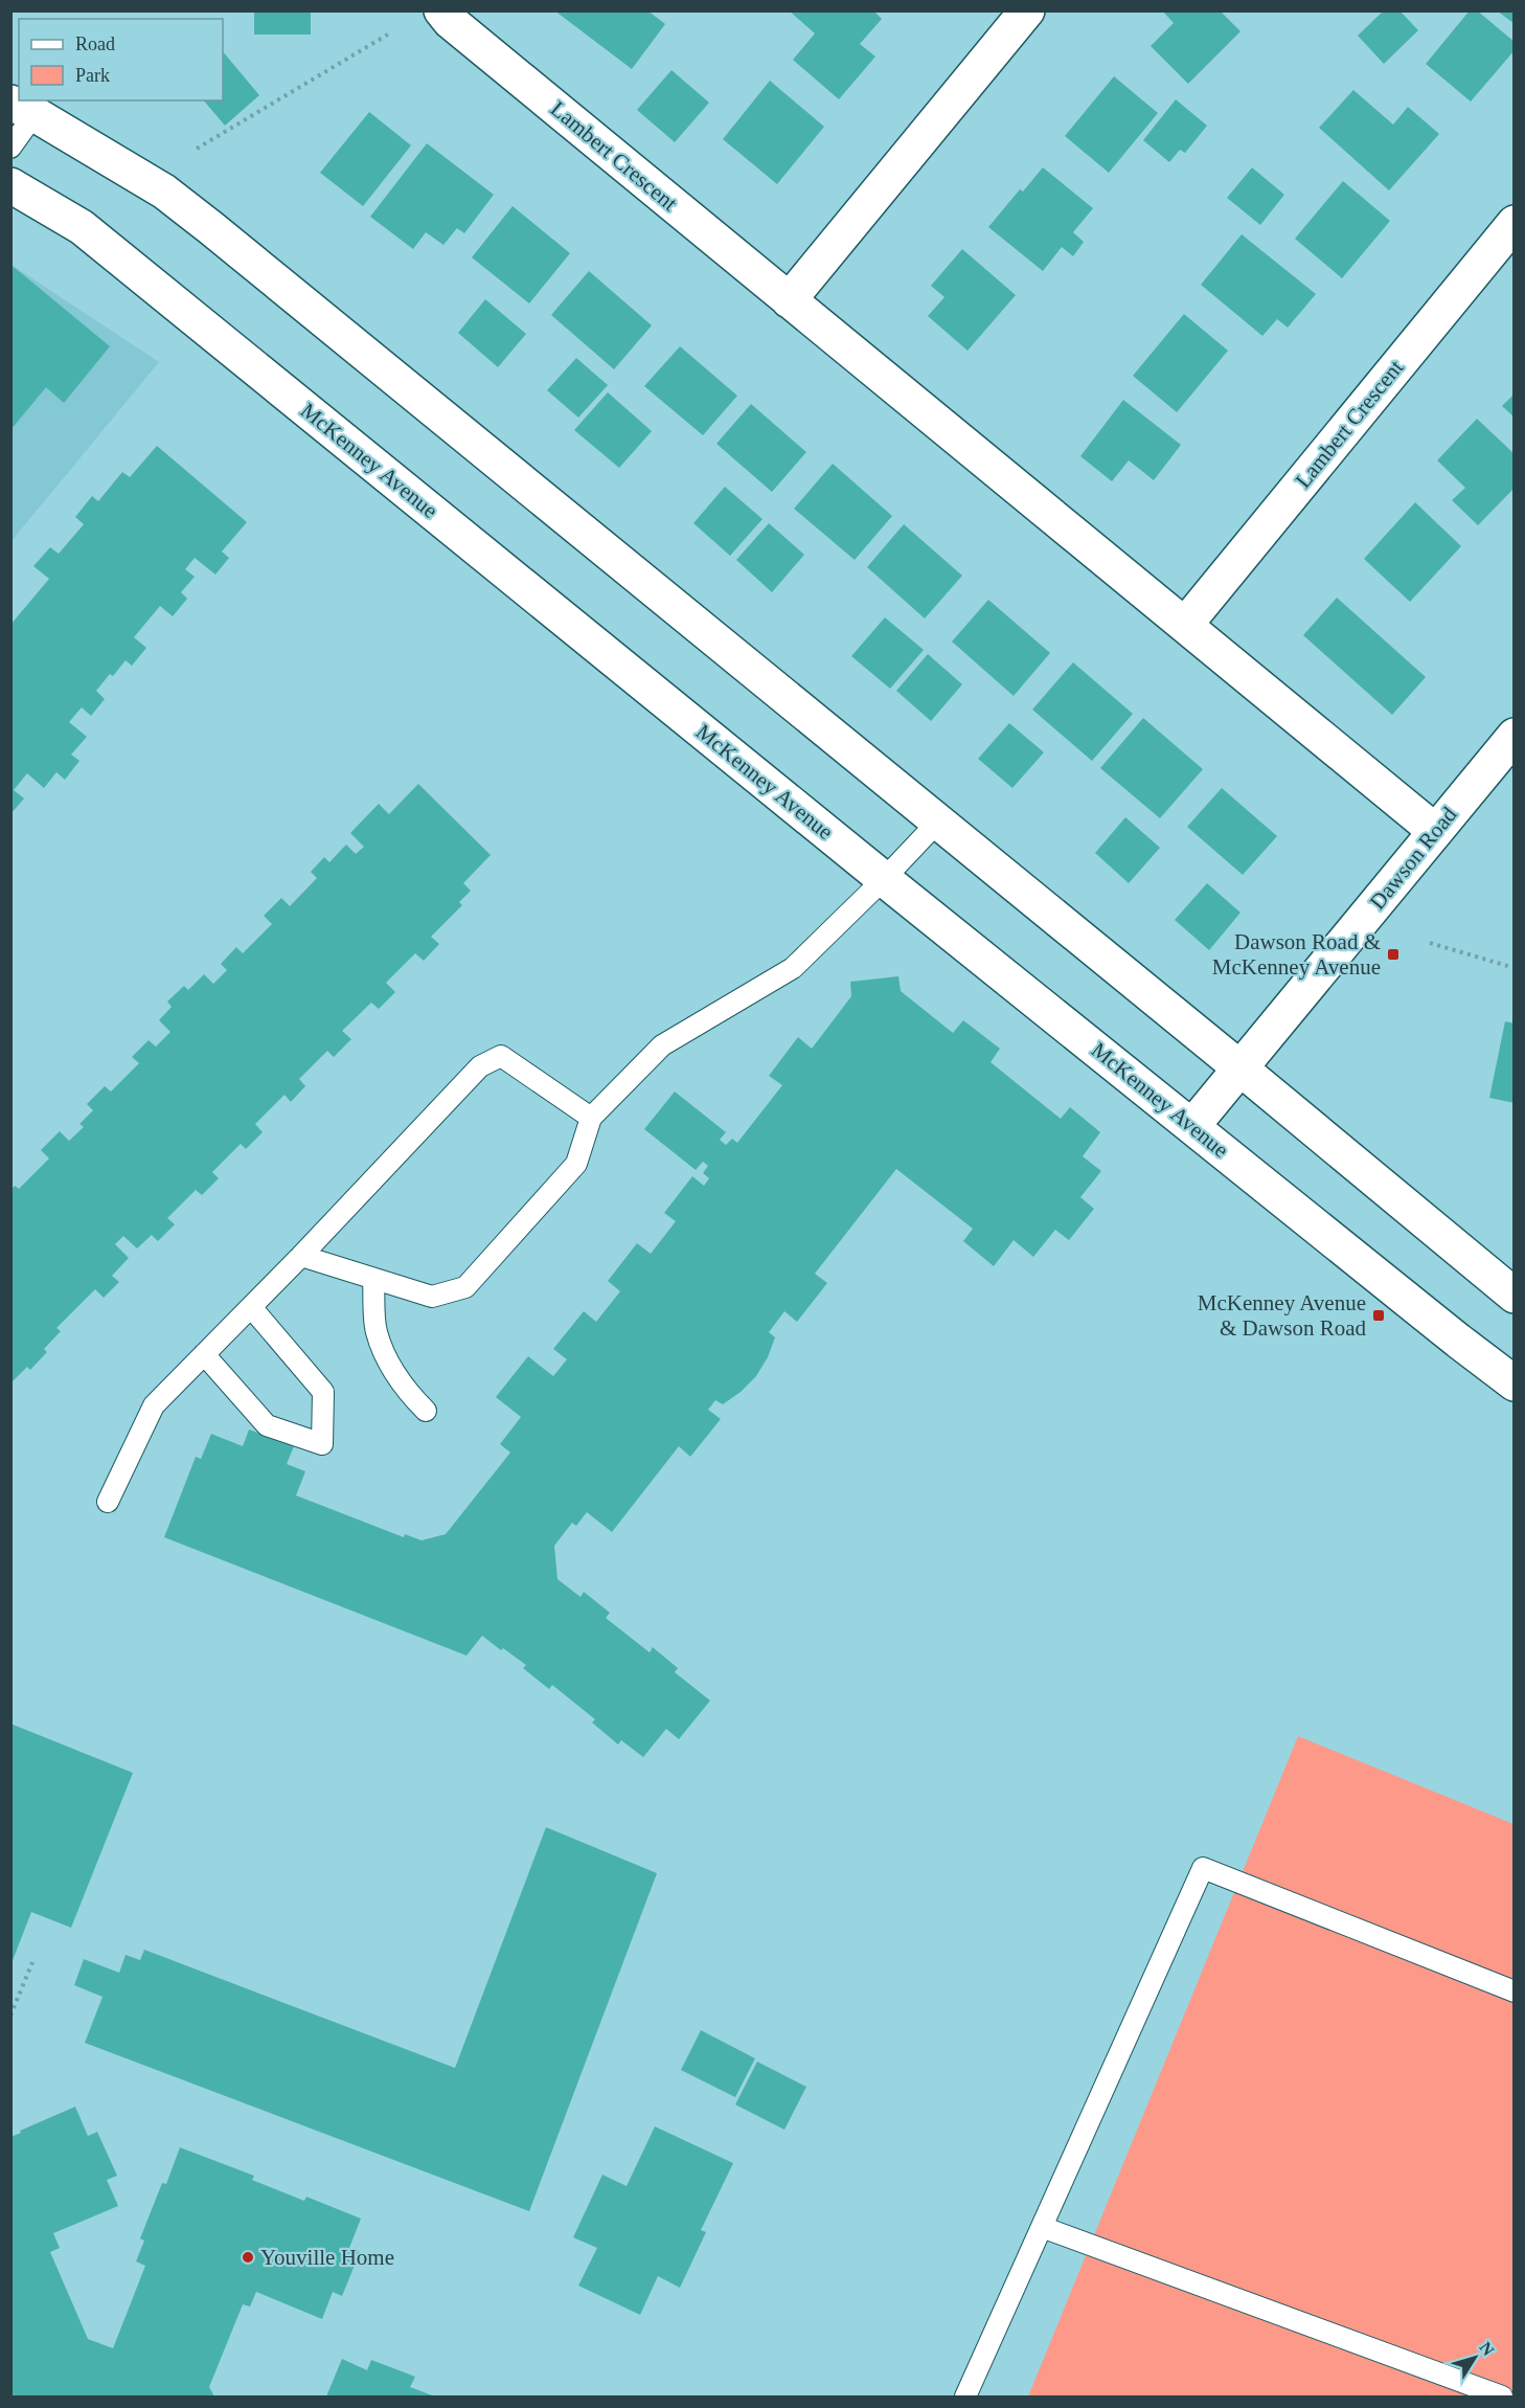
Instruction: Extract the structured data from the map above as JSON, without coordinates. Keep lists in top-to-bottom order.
{
  "streets": {
    "main road": ["Lambert Crescent", "McKenney Avenue", "Dawson Road"]
  },
  "crossings": [
    ["Lambert Crescent", "Dawson Road"],
    ["McKenney Avenue", "Dawson Road"]
  ],
  "places": {
    "transit": ["Dawson Road & McKenney Avenue", "McKenney Avenue & Dawson Road"],
    "other": ["Youville Home"]
  },
  "legend": ["Road", "Park"],
  "north": "top right"
}
